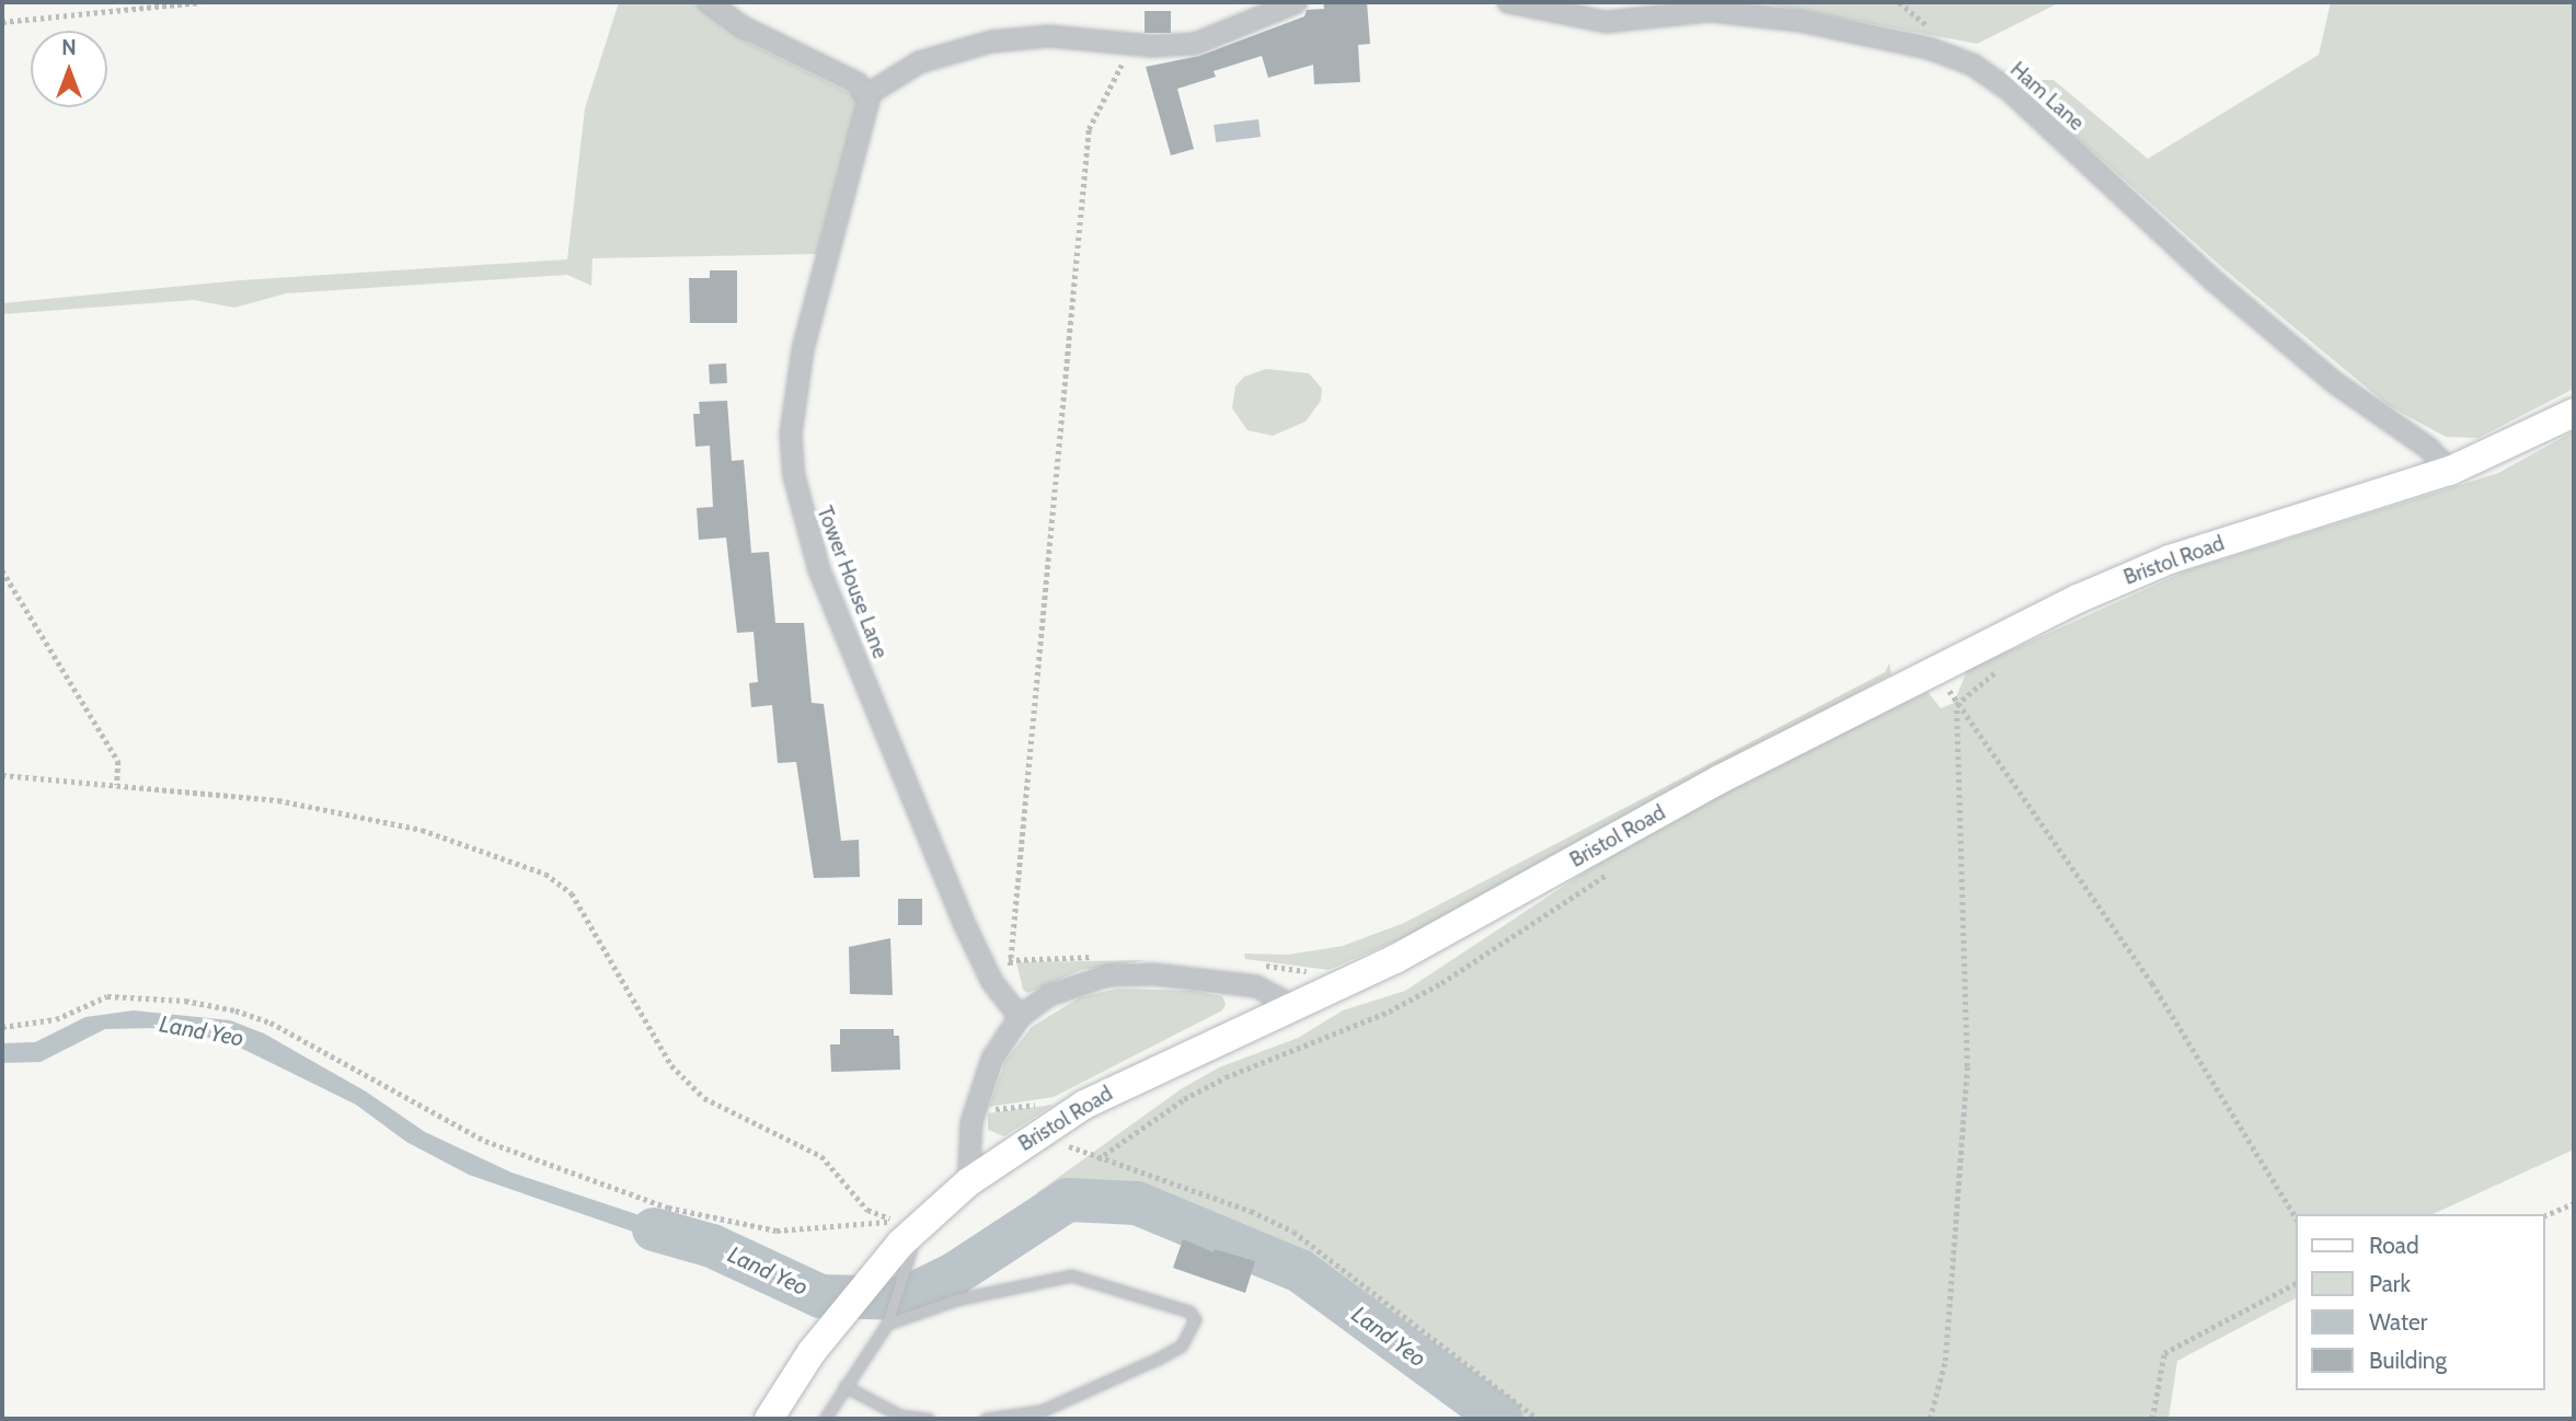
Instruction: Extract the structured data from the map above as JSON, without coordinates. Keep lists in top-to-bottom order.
{
  "streets": {
    "main road": ["Bristol Road"],
    "street": ["Ham Lane", "Tower House Lane"]
  },
  "crossings": [
    ["Ham Lane", "Bristol Road"]
  ],
  "water": ["Land Yeo"],
  "legend": [
    "Road",
    "Park",
    "Water",
    "Building"
  ],
  "north": "top"
}
